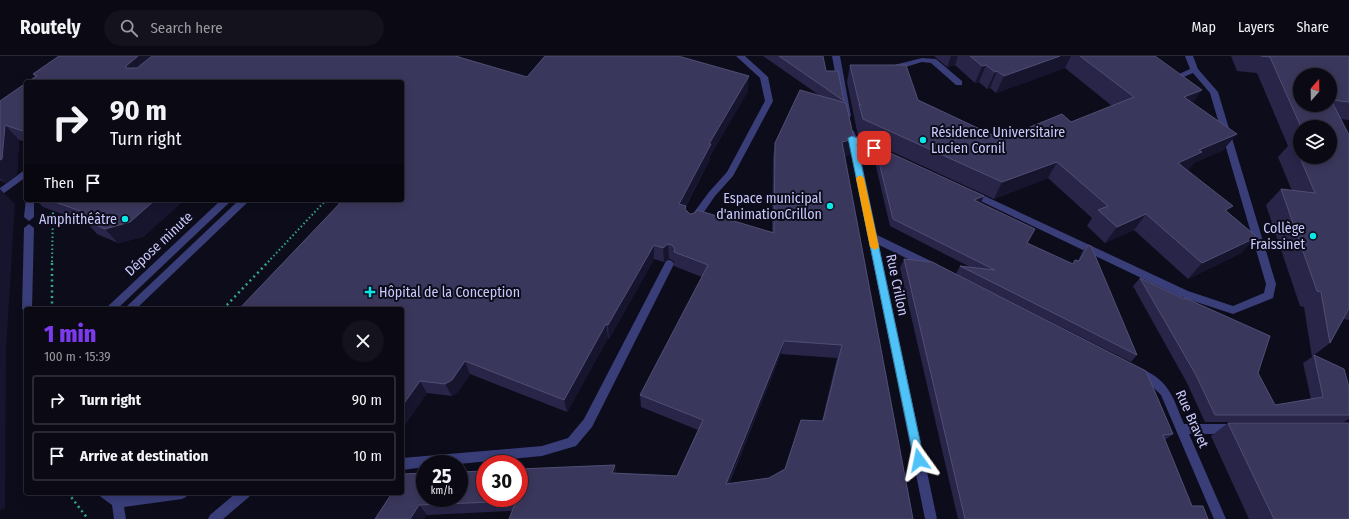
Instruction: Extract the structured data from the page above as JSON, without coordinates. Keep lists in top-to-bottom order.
{
  "streets": {
    "street": ["Dépose minute", "Rue Crillon", "Rue Bravet"]
  },
  "places": {
    "other": [
      "Résidence Universitaire Lucien Cornil",
      "Espace municipal d'animationCrillon",
      "Amphithéâtre",
      "Collège Fraissinet"
    ],
    "health": ["Hôpital de la Conception"]
  },
  "north": "top",
  "page": {
    "header": "Routely",
    "search": "Search here",
    "nav": ["Map", "Layers", "Share"],
    "turn": ["90 m", "Turn right"],
    "then": "Then",
    "heading": ["1 min", "100 m · 15:39"],
    "list": [
      {
        "name": "Turn right",
        "value": "90 m"
      },
      {
        "name": "Arrive at destination",
        "value": "10 m"
      }
    ],
    "speed": "25 km/h",
    "limit": "30"
  }
}
